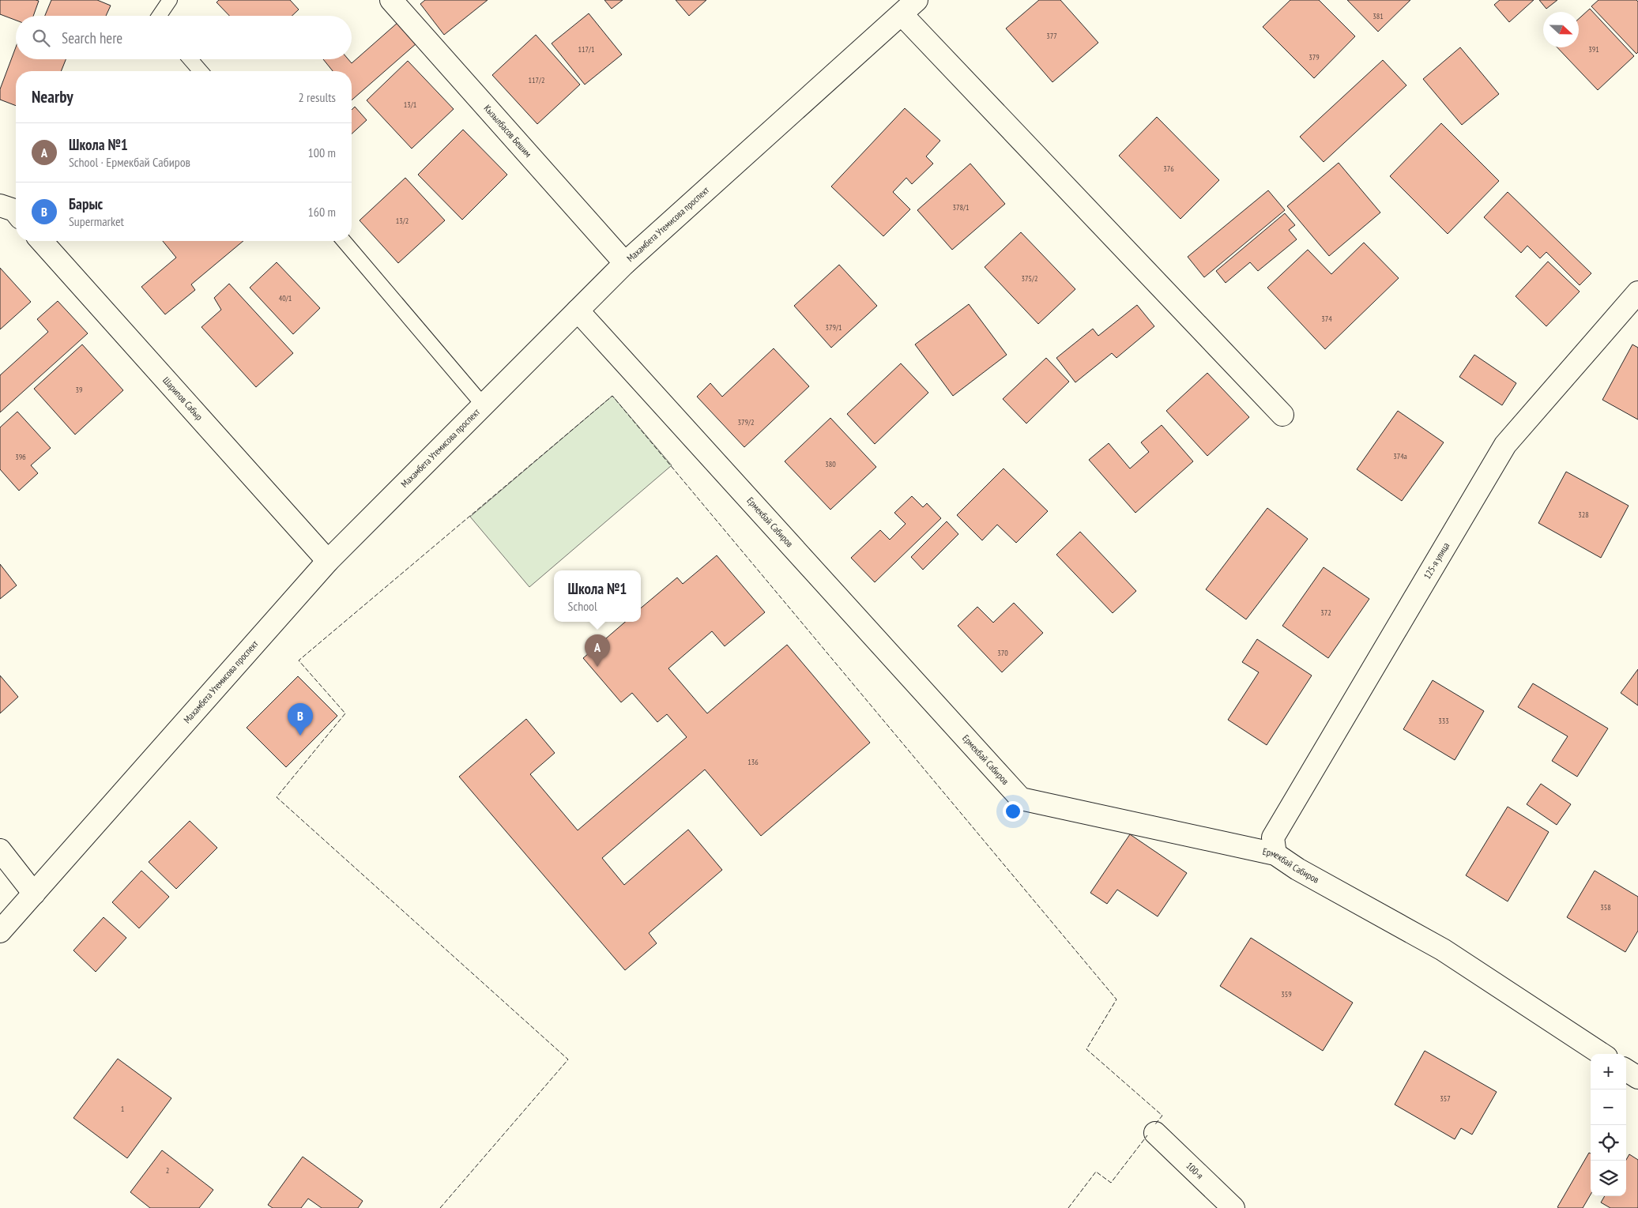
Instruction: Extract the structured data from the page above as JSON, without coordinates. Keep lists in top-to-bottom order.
{
  "streets": {
    "street": [
      "Кызылбасов Бешим",
      "Махамбета Утемисова проспект",
      "Шарипов Сабыр",
      "Ермекбай Сабиров",
      "125-я улица",
      "100-я"
    ]
  },
  "crossings": [
    ["Кызылбасов Бешим", "Махамбета Утемисова проспект"],
    ["Махамбета Утемисова проспект", "Шарипов Сабыр"],
    ["Махамбета Утемисова проспект", "Ермекбай Сабиров"],
    ["Ермекбай Сабиров", "125-я улица"]
  ],
  "house_numbers": [
    "381",
    "377",
    "117/1",
    "391",
    "379",
    "117/2",
    "13/1",
    "376",
    "378/1",
    "13/2",
    "375/2",
    "40/1",
    "374",
    "379/1",
    "39",
    "379/2",
    "374а",
    "39б",
    "380",
    "328",
    "372",
    "370",
    "333",
    "136",
    "358",
    "359",
    "357",
    "1",
    "2"
  ],
  "north": "right",
  "page": {
    "search": "Search here",
    "heading": ["Nearby", "2 results"],
    "list": [
      {
        "mark": "A",
        "name": "Школа №1",
        "note": "School · Ермекбай Сабиров",
        "value": "100 m"
      },
      {
        "mark": "B",
        "name": "Барыс",
        "note": "Supermarket",
        "value": "160 m"
      }
    ],
    "popup": ["Школа №1", "School"],
    "pins": ["A", "B"],
    "map_buttons": ["+", "−"]
  }
}
